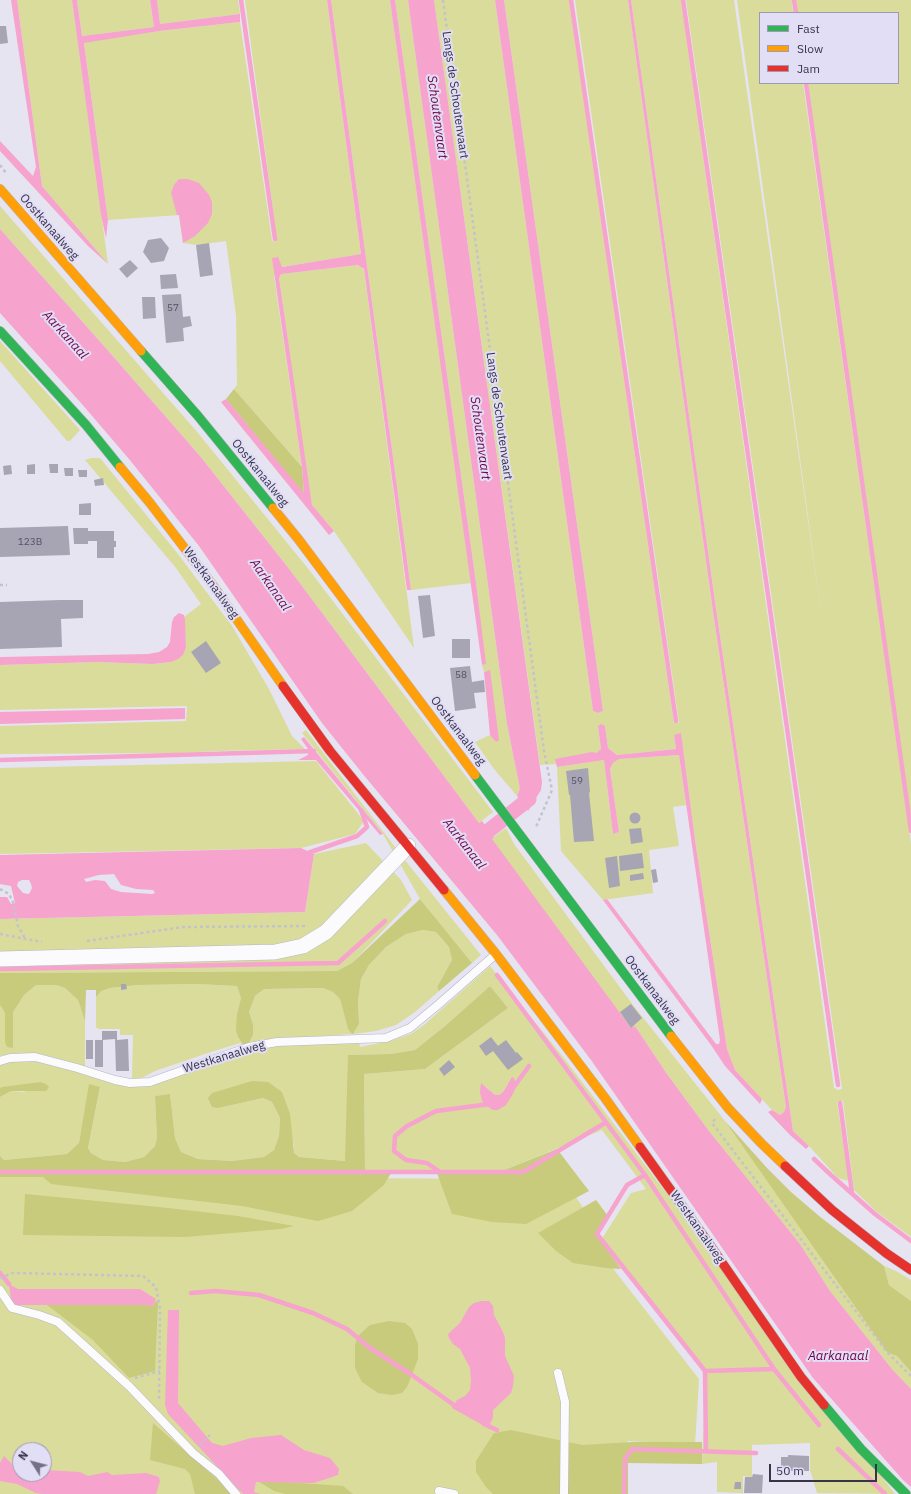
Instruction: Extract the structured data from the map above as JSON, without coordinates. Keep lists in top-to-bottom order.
{
  "streets": {
    "street": ["Oostkanaalweg", "Westkanaalweg"],
    "path": ["Langs de Schoutenvaart"]
  },
  "water": ["Schoutenvaart", "Aarkanaal"],
  "house_numbers": [
    "57",
    "123B",
    "58",
    "59"
  ],
  "legend": ["Fast", "Slow", "Jam"],
  "scale_bar": "50 m",
  "north": "top left"
}
